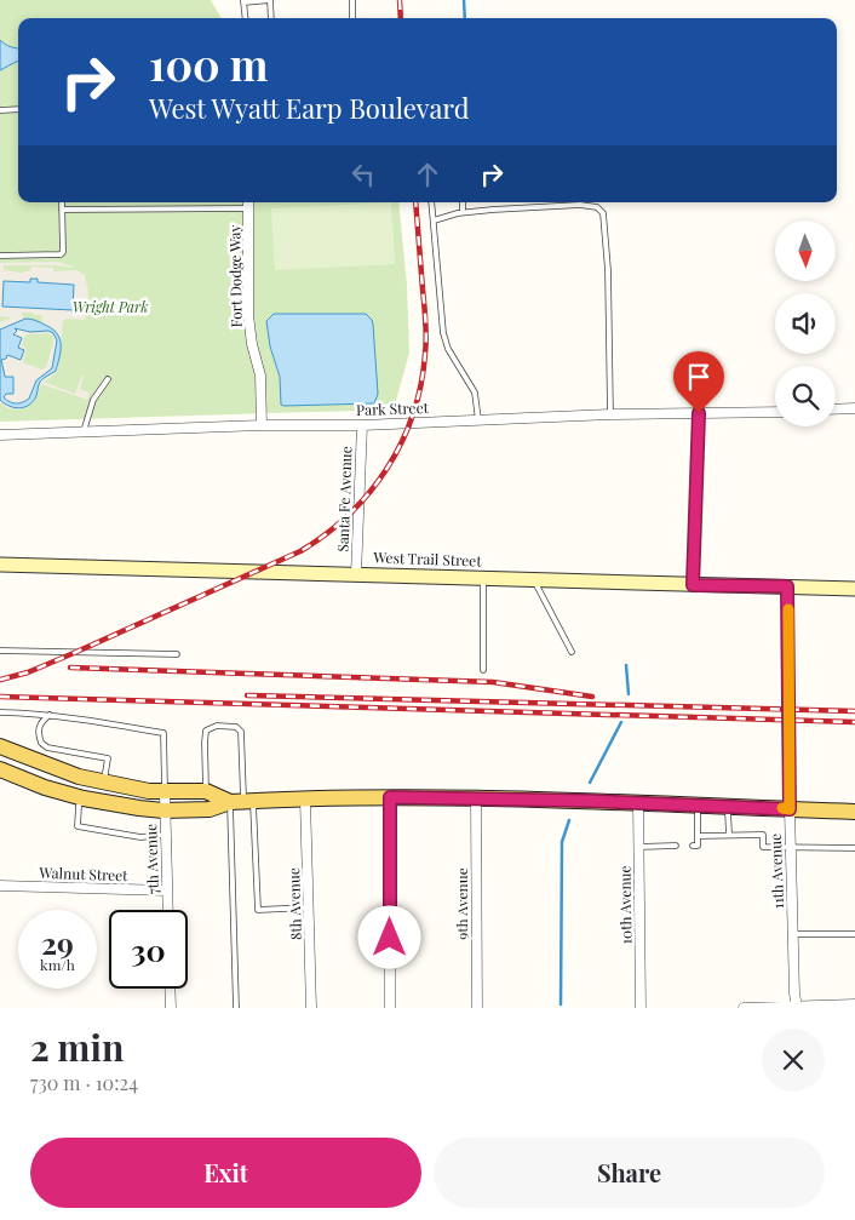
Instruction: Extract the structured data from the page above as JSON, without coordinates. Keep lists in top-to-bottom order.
{
  "streets": {
    "main road": ["West Trail Street"],
    "street": [
      "Fort Dodge Way",
      "Park Street",
      "Santa Fe Avenue",
      "7th Avenue",
      "11th Avenue",
      "Walnut Street",
      "8th Avenue",
      "9th Avenue",
      "10th Avenue"
    ]
  },
  "crossings": [
    ["Fort Dodge Way", "Park Street"],
    ["Park Street", "Santa Fe Avenue"],
    ["Santa Fe Avenue", "West Trail Street"],
    ["West Trail Street", "11th Avenue"],
    ["7th Avenue", "Walnut Street"]
  ],
  "parks": ["Wright Park"],
  "north": "bottom",
  "page": {
    "turn": ["100 m", "West Wyatt Earp Boulevard"],
    "speed": "29 km/h",
    "limit": "30",
    "heading": ["2 min", "730 m · 10:24"],
    "buttons": ["Exit", "Share"]
  }
}
